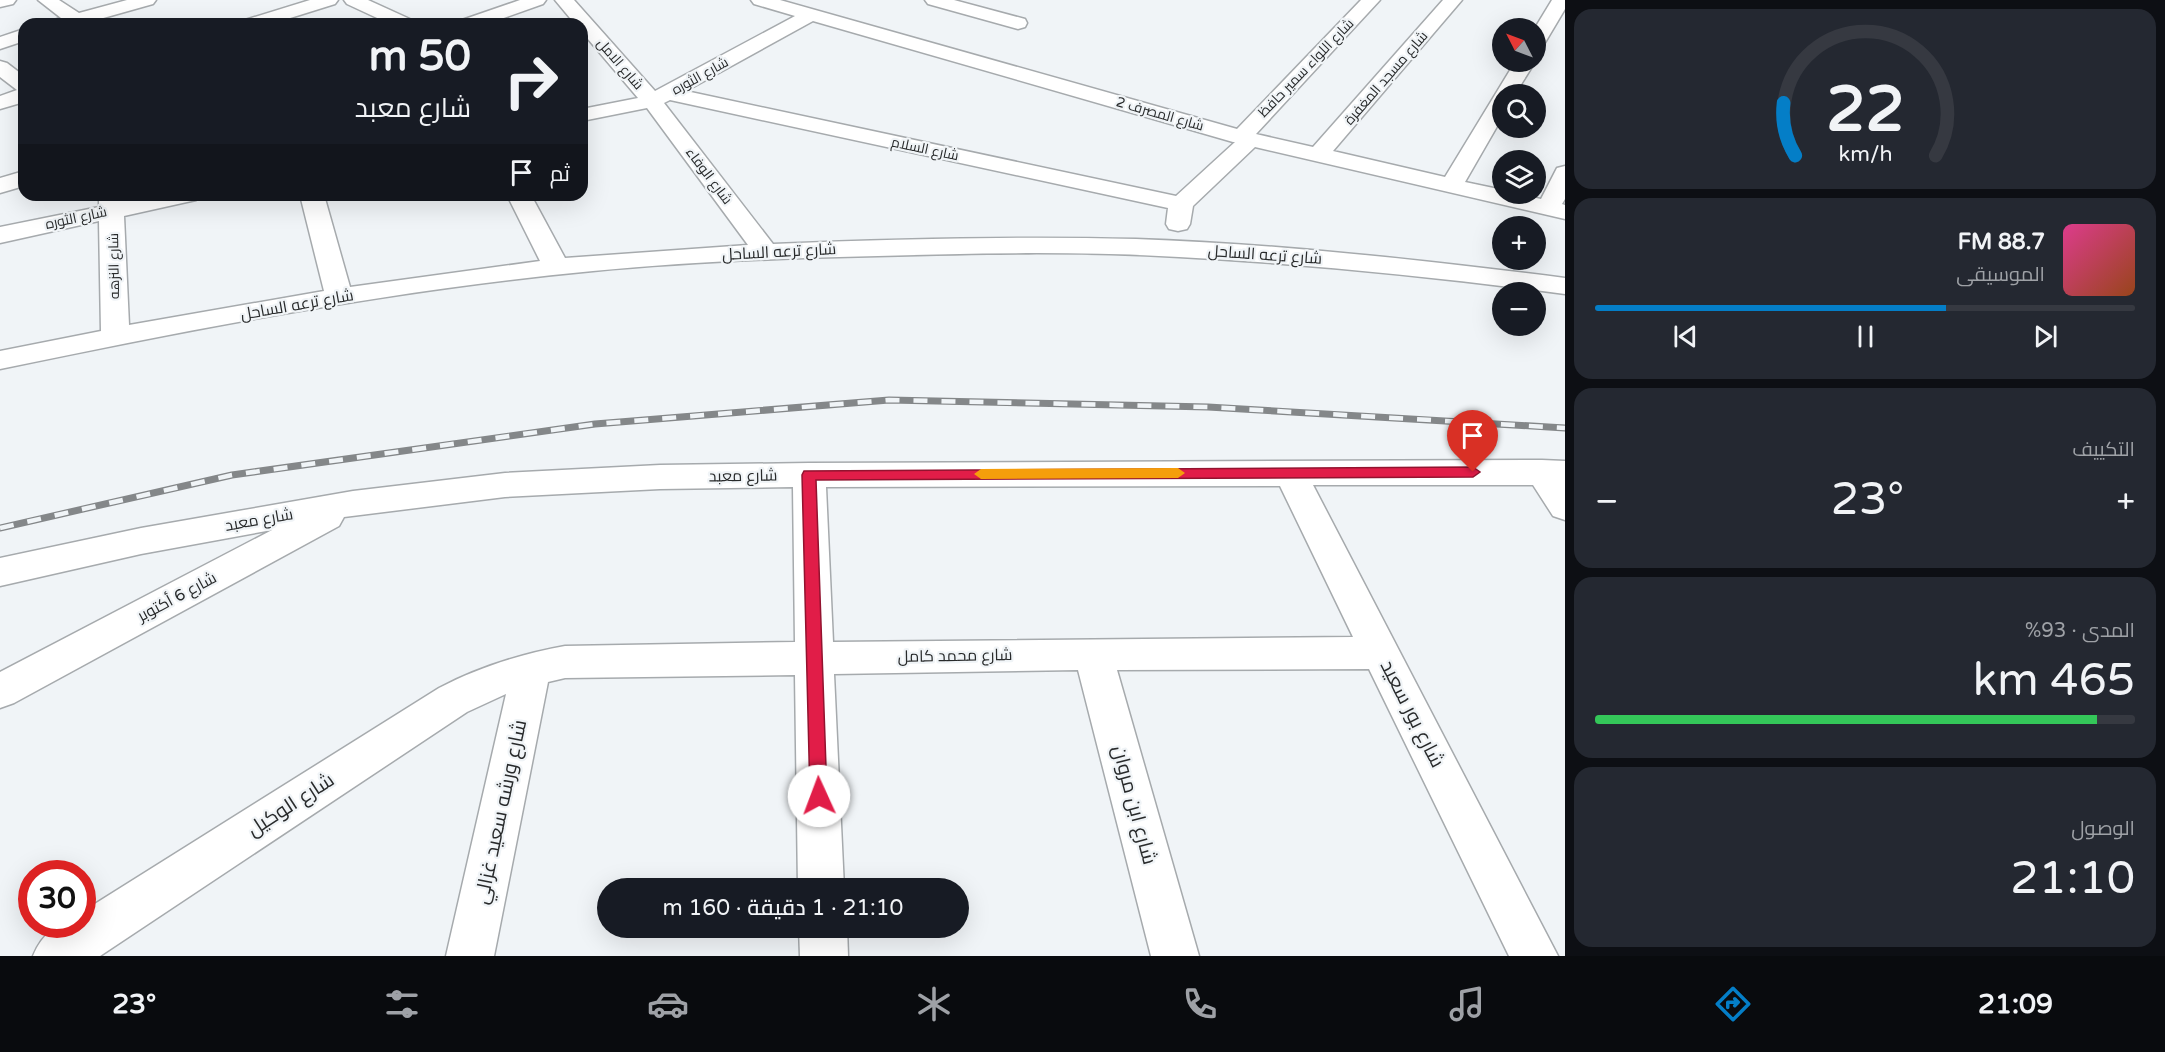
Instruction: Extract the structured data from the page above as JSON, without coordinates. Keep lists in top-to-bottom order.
{
  "streets": {
    "street": [
      "شارع الامل",
      "شارع اللواء سمير حافظ",
      "شارع الثوره",
      "شارع مسجد المغفرة",
      "شارع المصرف 2",
      "شارع السلام",
      "شارع الوفاء",
      "شارع ترعه الساحل",
      "شارع النزهه",
      "شارع معبد",
      "شارع 6 أكتوبر",
      "شارع محمد كامل",
      "شارع بور سعيد",
      "شارع الوكيل",
      "شارع ابن مروان",
      "شارع ورشه سعيد غزالي"
    ]
  },
  "crossings": [
    ["شارع الامل", "شارع الثوره"],
    ["شارع الامل", "شارع السلام"],
    ["شارع الامل", "شارع الوفاء"],
    ["شارع اللواء سمير حافظ", "شارع المصرف 2"],
    ["شارع اللواء سمير حافظ", "شارع السلام"],
    ["شارع الثوره", "شارع المصرف 2"],
    ["شارع الثوره", "شارع السلام"],
    ["شارع الثوره", "شارع الوفاء"],
    ["شارع الثوره", "شارع النزهه"],
    ["شارع مسجد المغفرة", "شارع المصرف 2"],
    ["شارع السلام", "شارع الوفاء"],
    ["شارع الوفاء", "شارع ترعه الساحل"],
    ["شارع ترعه الساحل", "شارع النزهه"],
    ["شارع معبد", "شارع 6 أكتوبر"],
    ["شارع معبد", "شارع بور سعيد"],
    ["شارع محمد كامل", "شارع بور سعيد"],
    ["شارع محمد كامل", "شارع الوكيل"],
    ["شارع محمد كامل", "شارع ابن مروان"],
    ["شارع محمد كامل", "شارع ورشه سعيد غزالي"],
    ["شارع الوكيل", "شارع ورشه سعيد غزالي"]
  ],
  "north": "top left",
  "page": {
    "map_buttons": ["+", "−"],
    "turn": ["50 m", "شارع معبد"],
    "then": "ثم",
    "song": ["88.7 FM", "الموسيقى"],
    "tile": [
      "التكييف",
      ["المدى · 93%", "465 km"],
      ["الوصول", "21:10"]
    ],
    "heat": ["−", "23°", "+"],
    "limit": "30",
    "trip": "21:10 · 1 دقيقة · 160 m",
    "tabs": ["21:09", "23°"],
    "gauge": ["22", "km/h"]
  }
}
